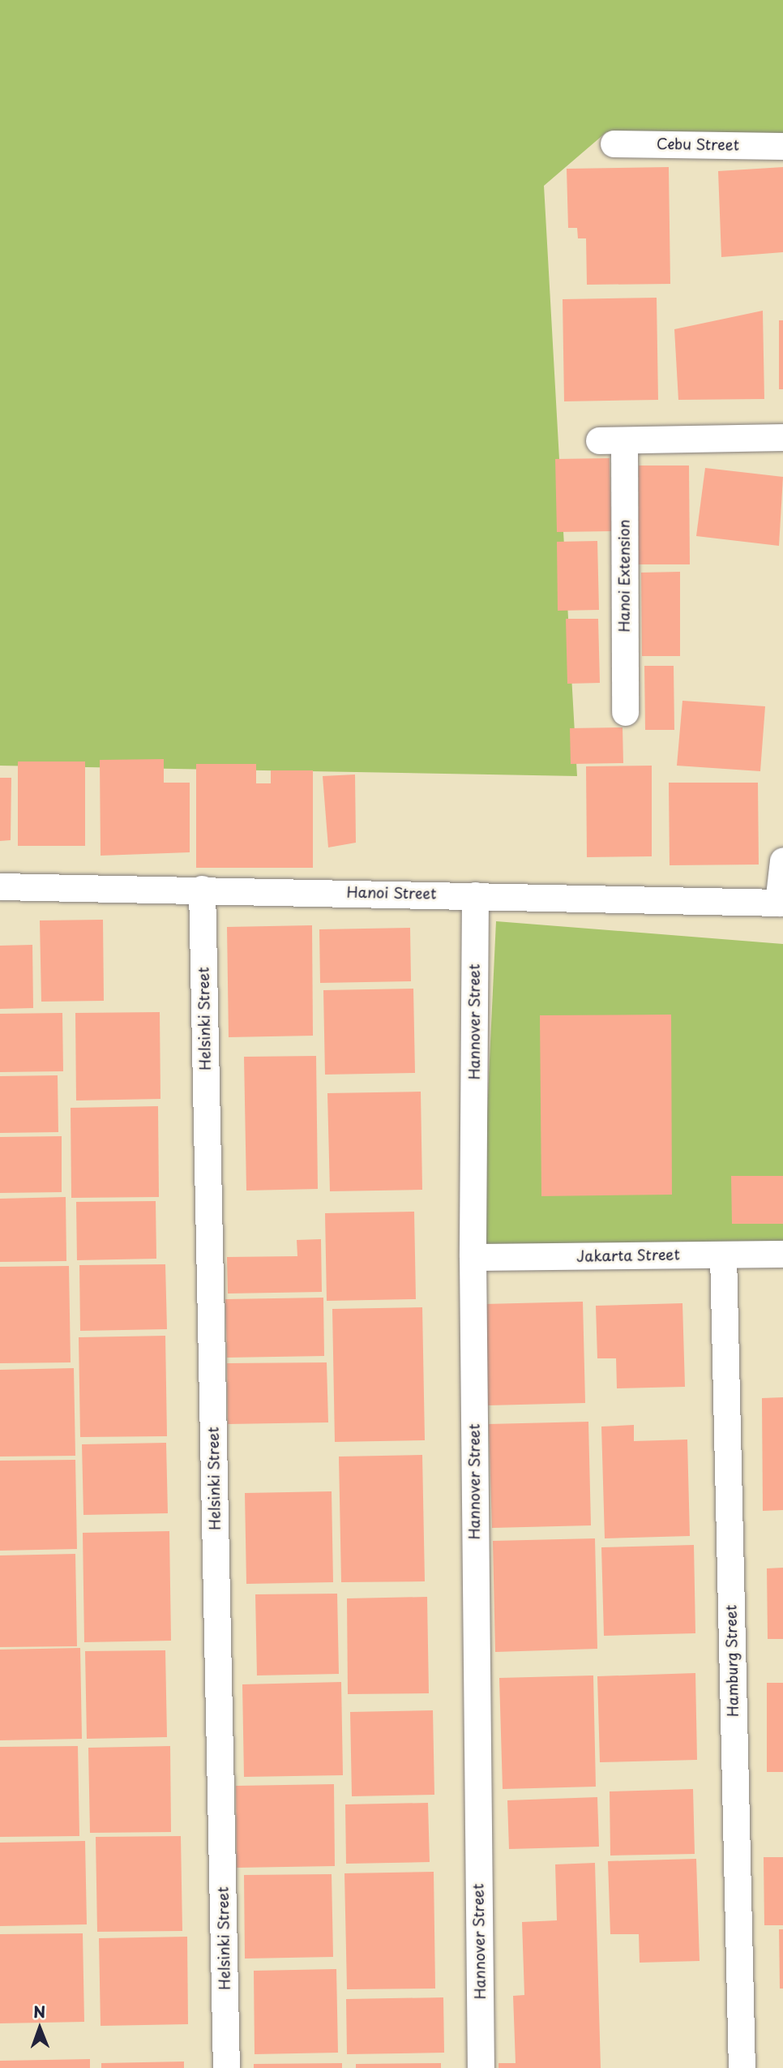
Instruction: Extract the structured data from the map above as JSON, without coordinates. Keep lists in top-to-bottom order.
{
  "streets": {
    "street": [
      "Cebu Street",
      "Hanoi Extension",
      "Hanoi Street",
      "Helsinki Street",
      "Hannover Street",
      "Jakarta Street",
      "Hamburg Street"
    ]
  },
  "crossings": [
    ["Hanoi Street", "Helsinki Street"],
    ["Hanoi Street", "Hannover Street"],
    ["Hannover Street", "Jakarta Street"],
    ["Jakarta Street", "Hamburg Street"]
  ],
  "north": "top"
}
